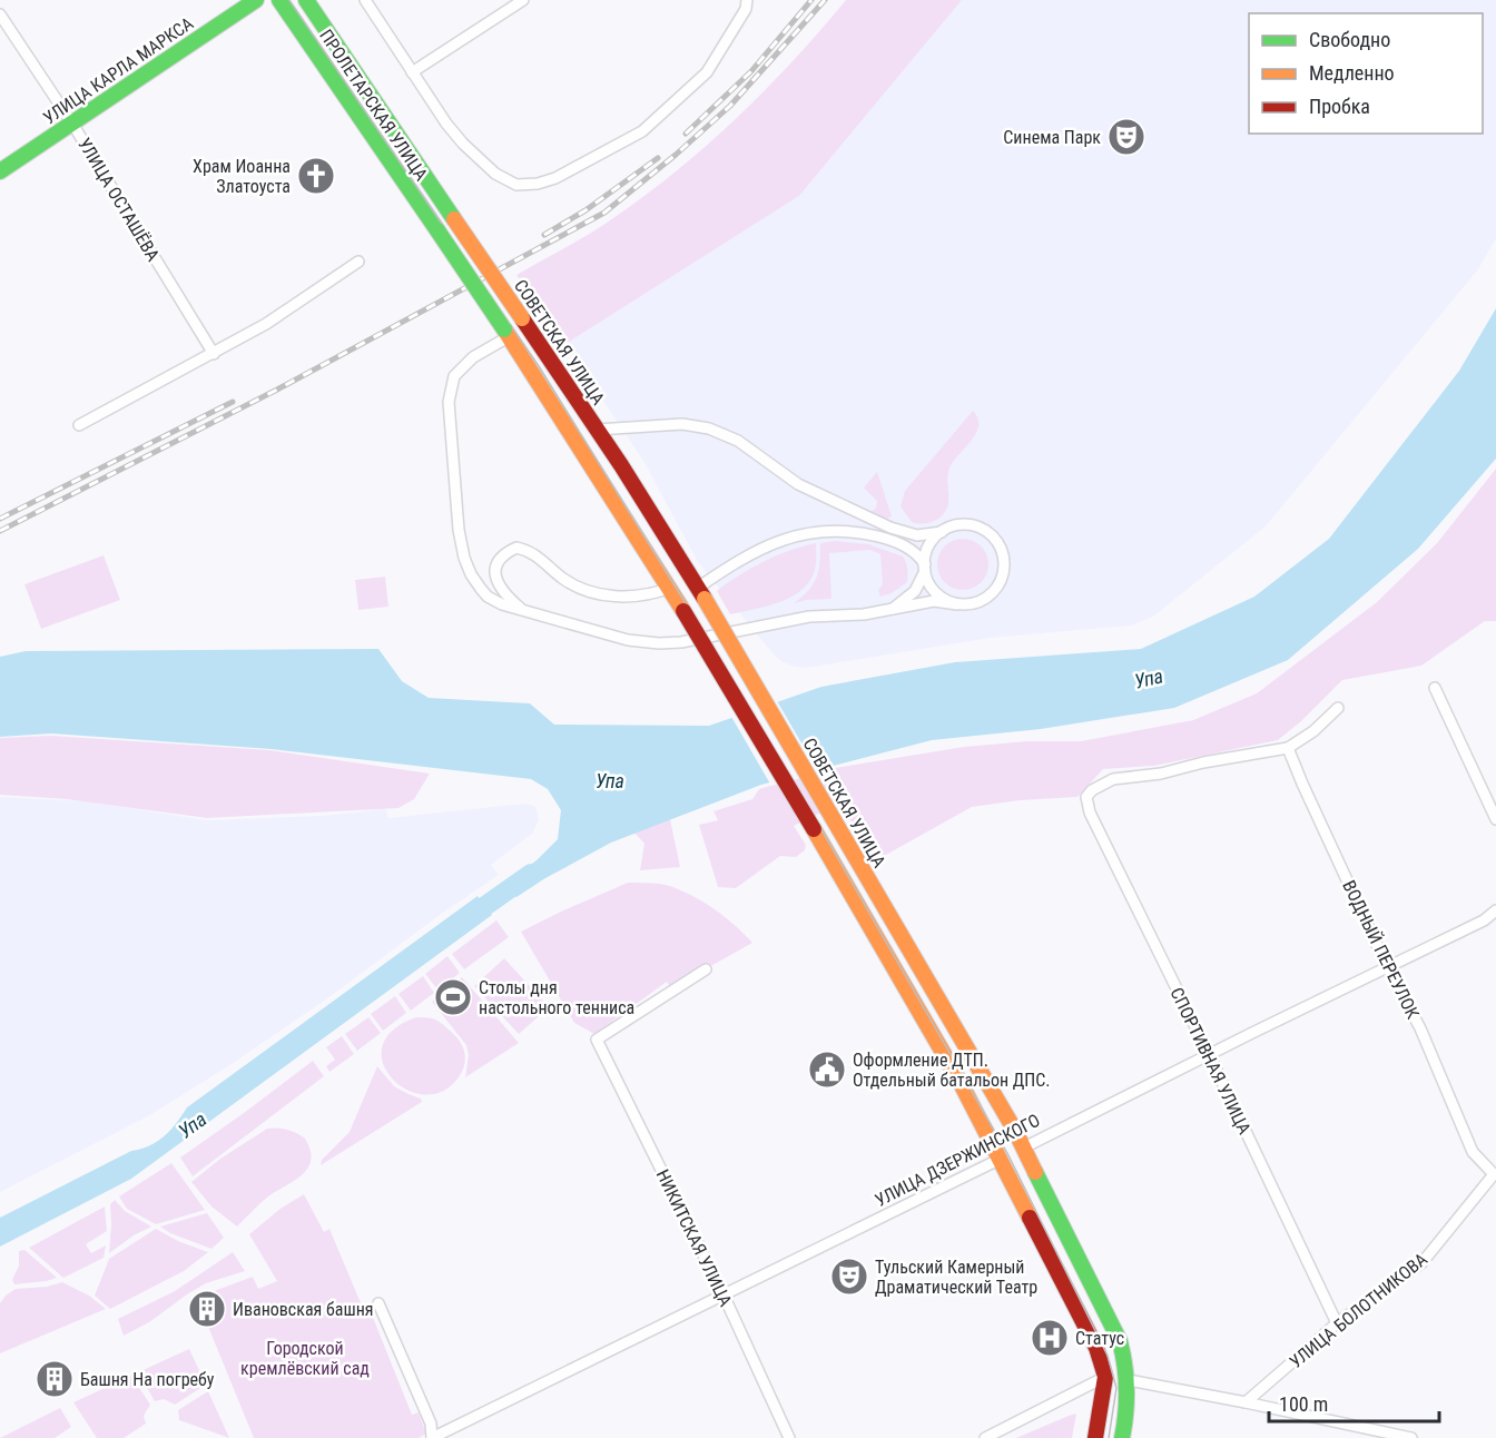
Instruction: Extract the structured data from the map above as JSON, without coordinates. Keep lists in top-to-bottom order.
{
  "streets": {
    "main road": [
      "УЛИЦА КАРЛА МАРКСА",
      "ПРОЛЕТАРСКАЯ УЛИЦА",
      "СОВЕТСКАЯ УЛИЦА",
      "УЛИЦА ДЗЕРЖИНСКОГО"
    ],
    "street": [
      "УЛИЦА ОСТАШЁВА",
      "ВОДНЫЙ ПЕРЕУЛОК",
      "СПОРТИВНАЯ УЛИЦА",
      "НИКИТСКАЯ УЛИЦА",
      "УЛИЦА БОЛОТНИКОВА"
    ]
  },
  "crossings": [
    ["УЛИЦА КАРЛА МАРКСА", "УЛИЦА ОСТАШЁВА"],
    ["ПРОЛЕТАРСКАЯ УЛИЦА", "СОВЕТСКАЯ УЛИЦА"],
    ["СОВЕТСКАЯ УЛИЦА", "УЛИЦА ДЗЕРЖИНСКОГО"],
    ["ВОДНЫЙ ПЕРЕУЛОК", "СПОРТИВНАЯ УЛИЦА"],
    ["ВОДНЫЙ ПЕРЕУЛОК", "УЛИЦА ДЗЕРЖИНСКОГО"],
    ["ВОДНЫЙ ПЕРЕУЛОК", "УЛИЦА БОЛОТНИКОВА"],
    ["СПОРТИВНАЯ УЛИЦА", "УЛИЦА ДЗЕРЖИНСКОГО"],
    ["СПОРТИВНАЯ УЛИЦА", "УЛИЦА БОЛОТНИКОВА"],
    ["УЛИЦА ДЗЕРЖИНСКОГО", "НИКИТСКАЯ УЛИЦА"]
  ],
  "water": ["Упа"],
  "parks": ["Городской кремлёвский сад"],
  "places": {
    "theatre": ["Синема Парк", "Тульский Камерный Драматический Театр"],
    "church": ["Храм Иоанна Златоуста"],
    "sports": ["Cтолы дня настольного тенниса"],
    "public building": ["Оформление ДТП. Отдельный батальон ДПС."],
    "building": ["Ивановская башня", "Башня На погребу"],
    "hospital": ["Статус"]
  },
  "legend": ["Свободно", "Медленно", "Пробка"],
  "scale_bar": "100 m"
}
